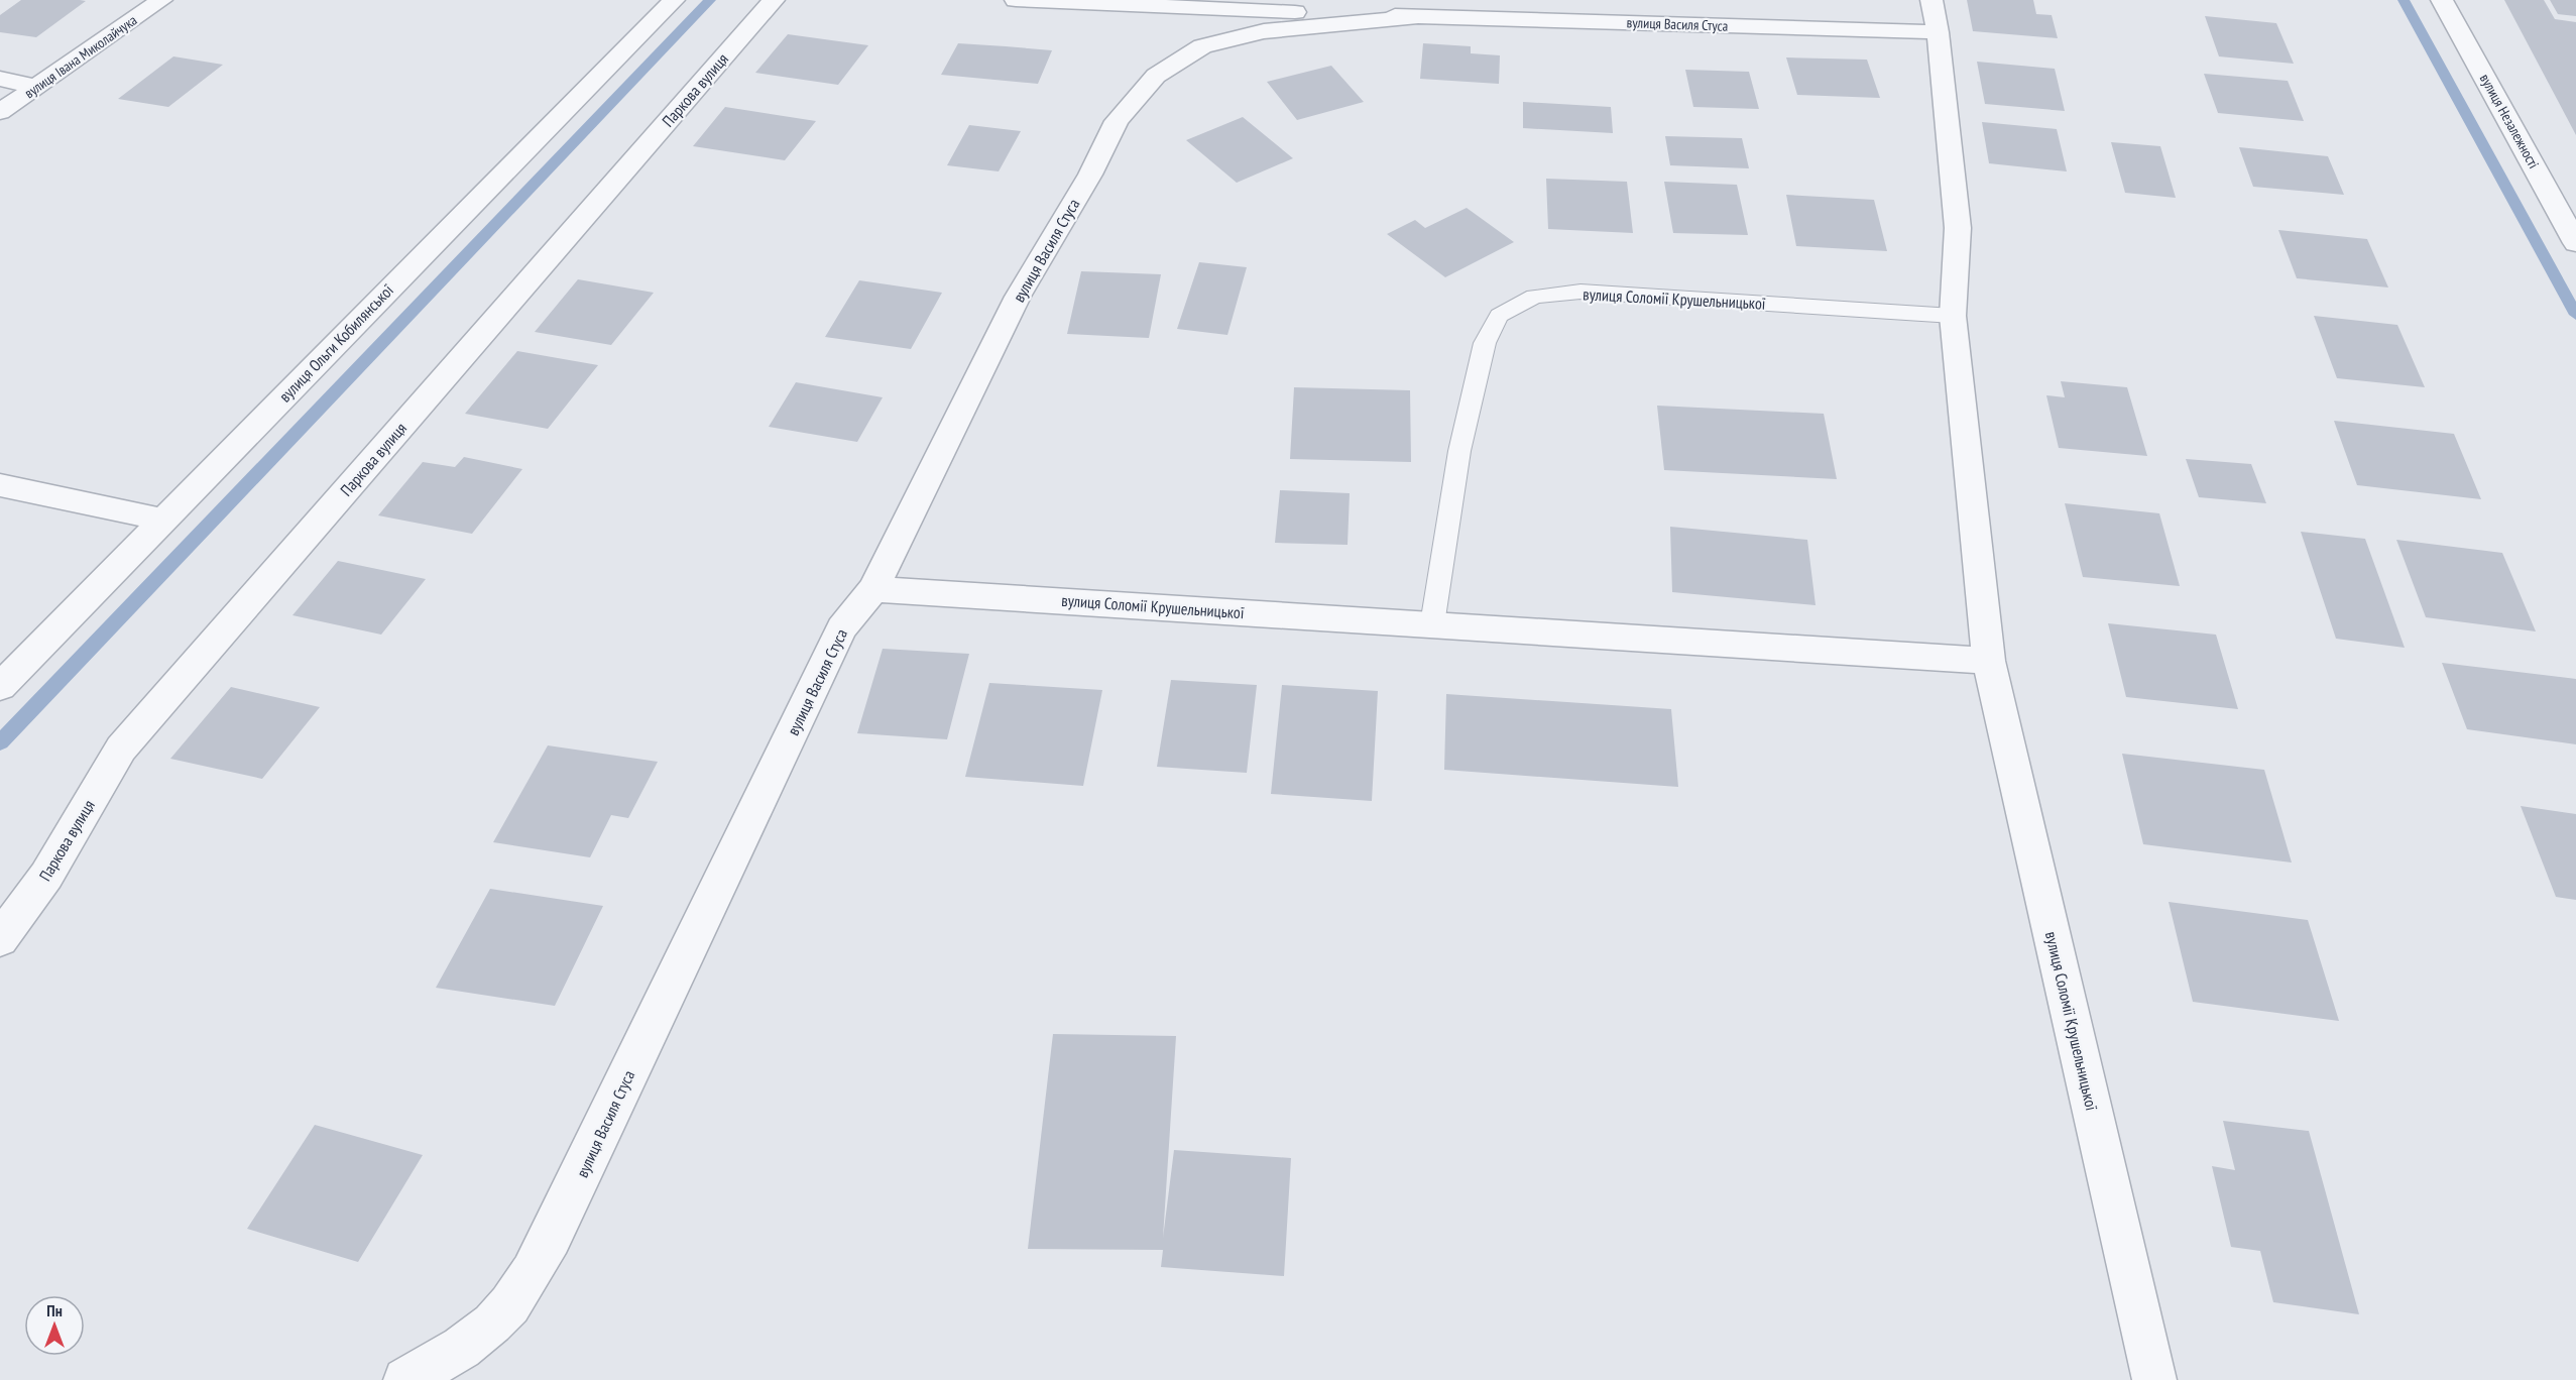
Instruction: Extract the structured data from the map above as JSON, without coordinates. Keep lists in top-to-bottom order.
{
  "streets": {
    "street": [
      "вулиця Василя Стуса",
      "вулиця Івана Миколайчука",
      "Паркова вулиця",
      "вулиця Незалежності",
      "вулиця Соломії Крушельницької",
      "вулиця Ольги Кобилянської"
    ]
  },
  "crossings": [
    ["вулиця Василя Стуса", "вулиця Соломії Крушельницької"]
  ],
  "north": "top"
}
